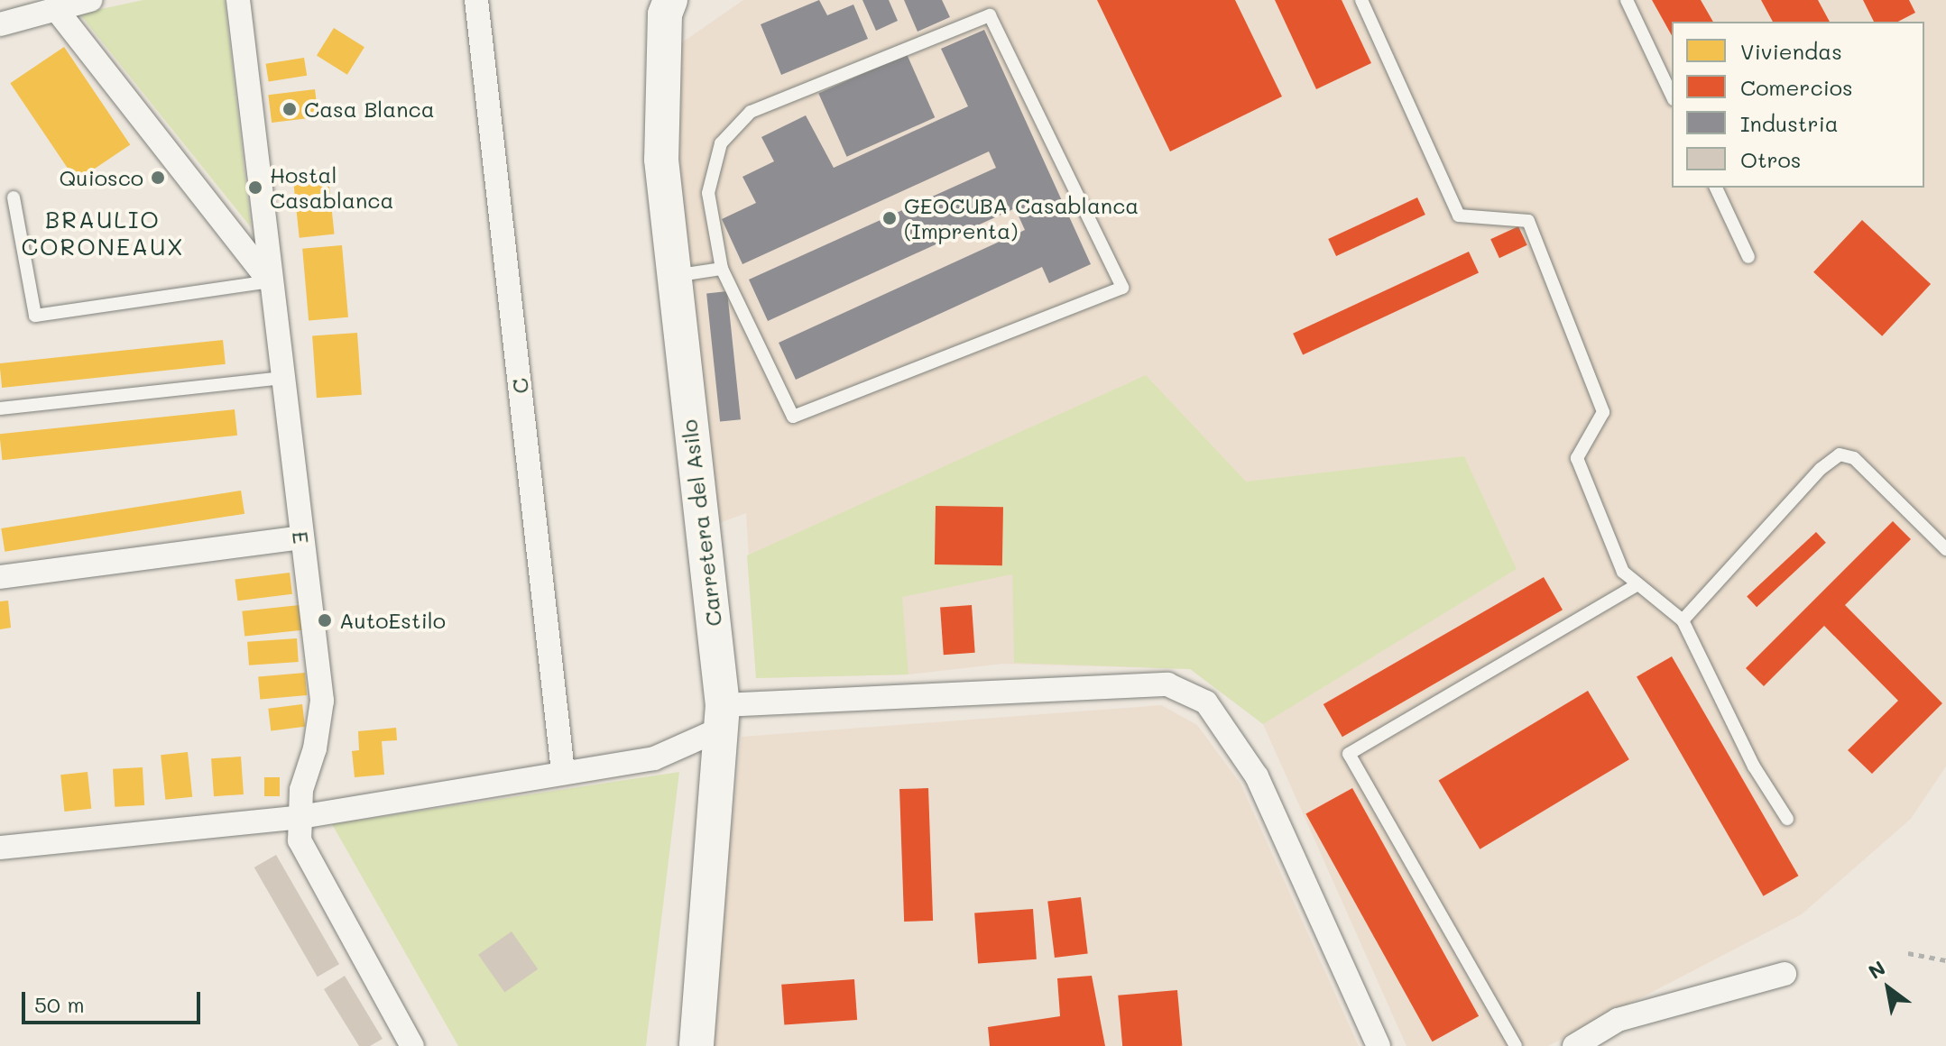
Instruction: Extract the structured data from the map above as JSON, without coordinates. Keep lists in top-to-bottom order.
{
  "streets": {
    "street": ["C", "Carretera del Asilo", "E"]
  },
  "districts": ["BRAULIO CORONEAUX"],
  "places": [
    "Casa Blanca",
    "Quiosco",
    "Hostal Casablanca",
    "GEOCUBA Casablanca (Imprenta)",
    "AutoEstilo"
  ],
  "legend": [
    "Viviendas",
    "Comercios",
    "Industria",
    "Otros"
  ],
  "scale_bar": "50 m",
  "north": "top left"
}
